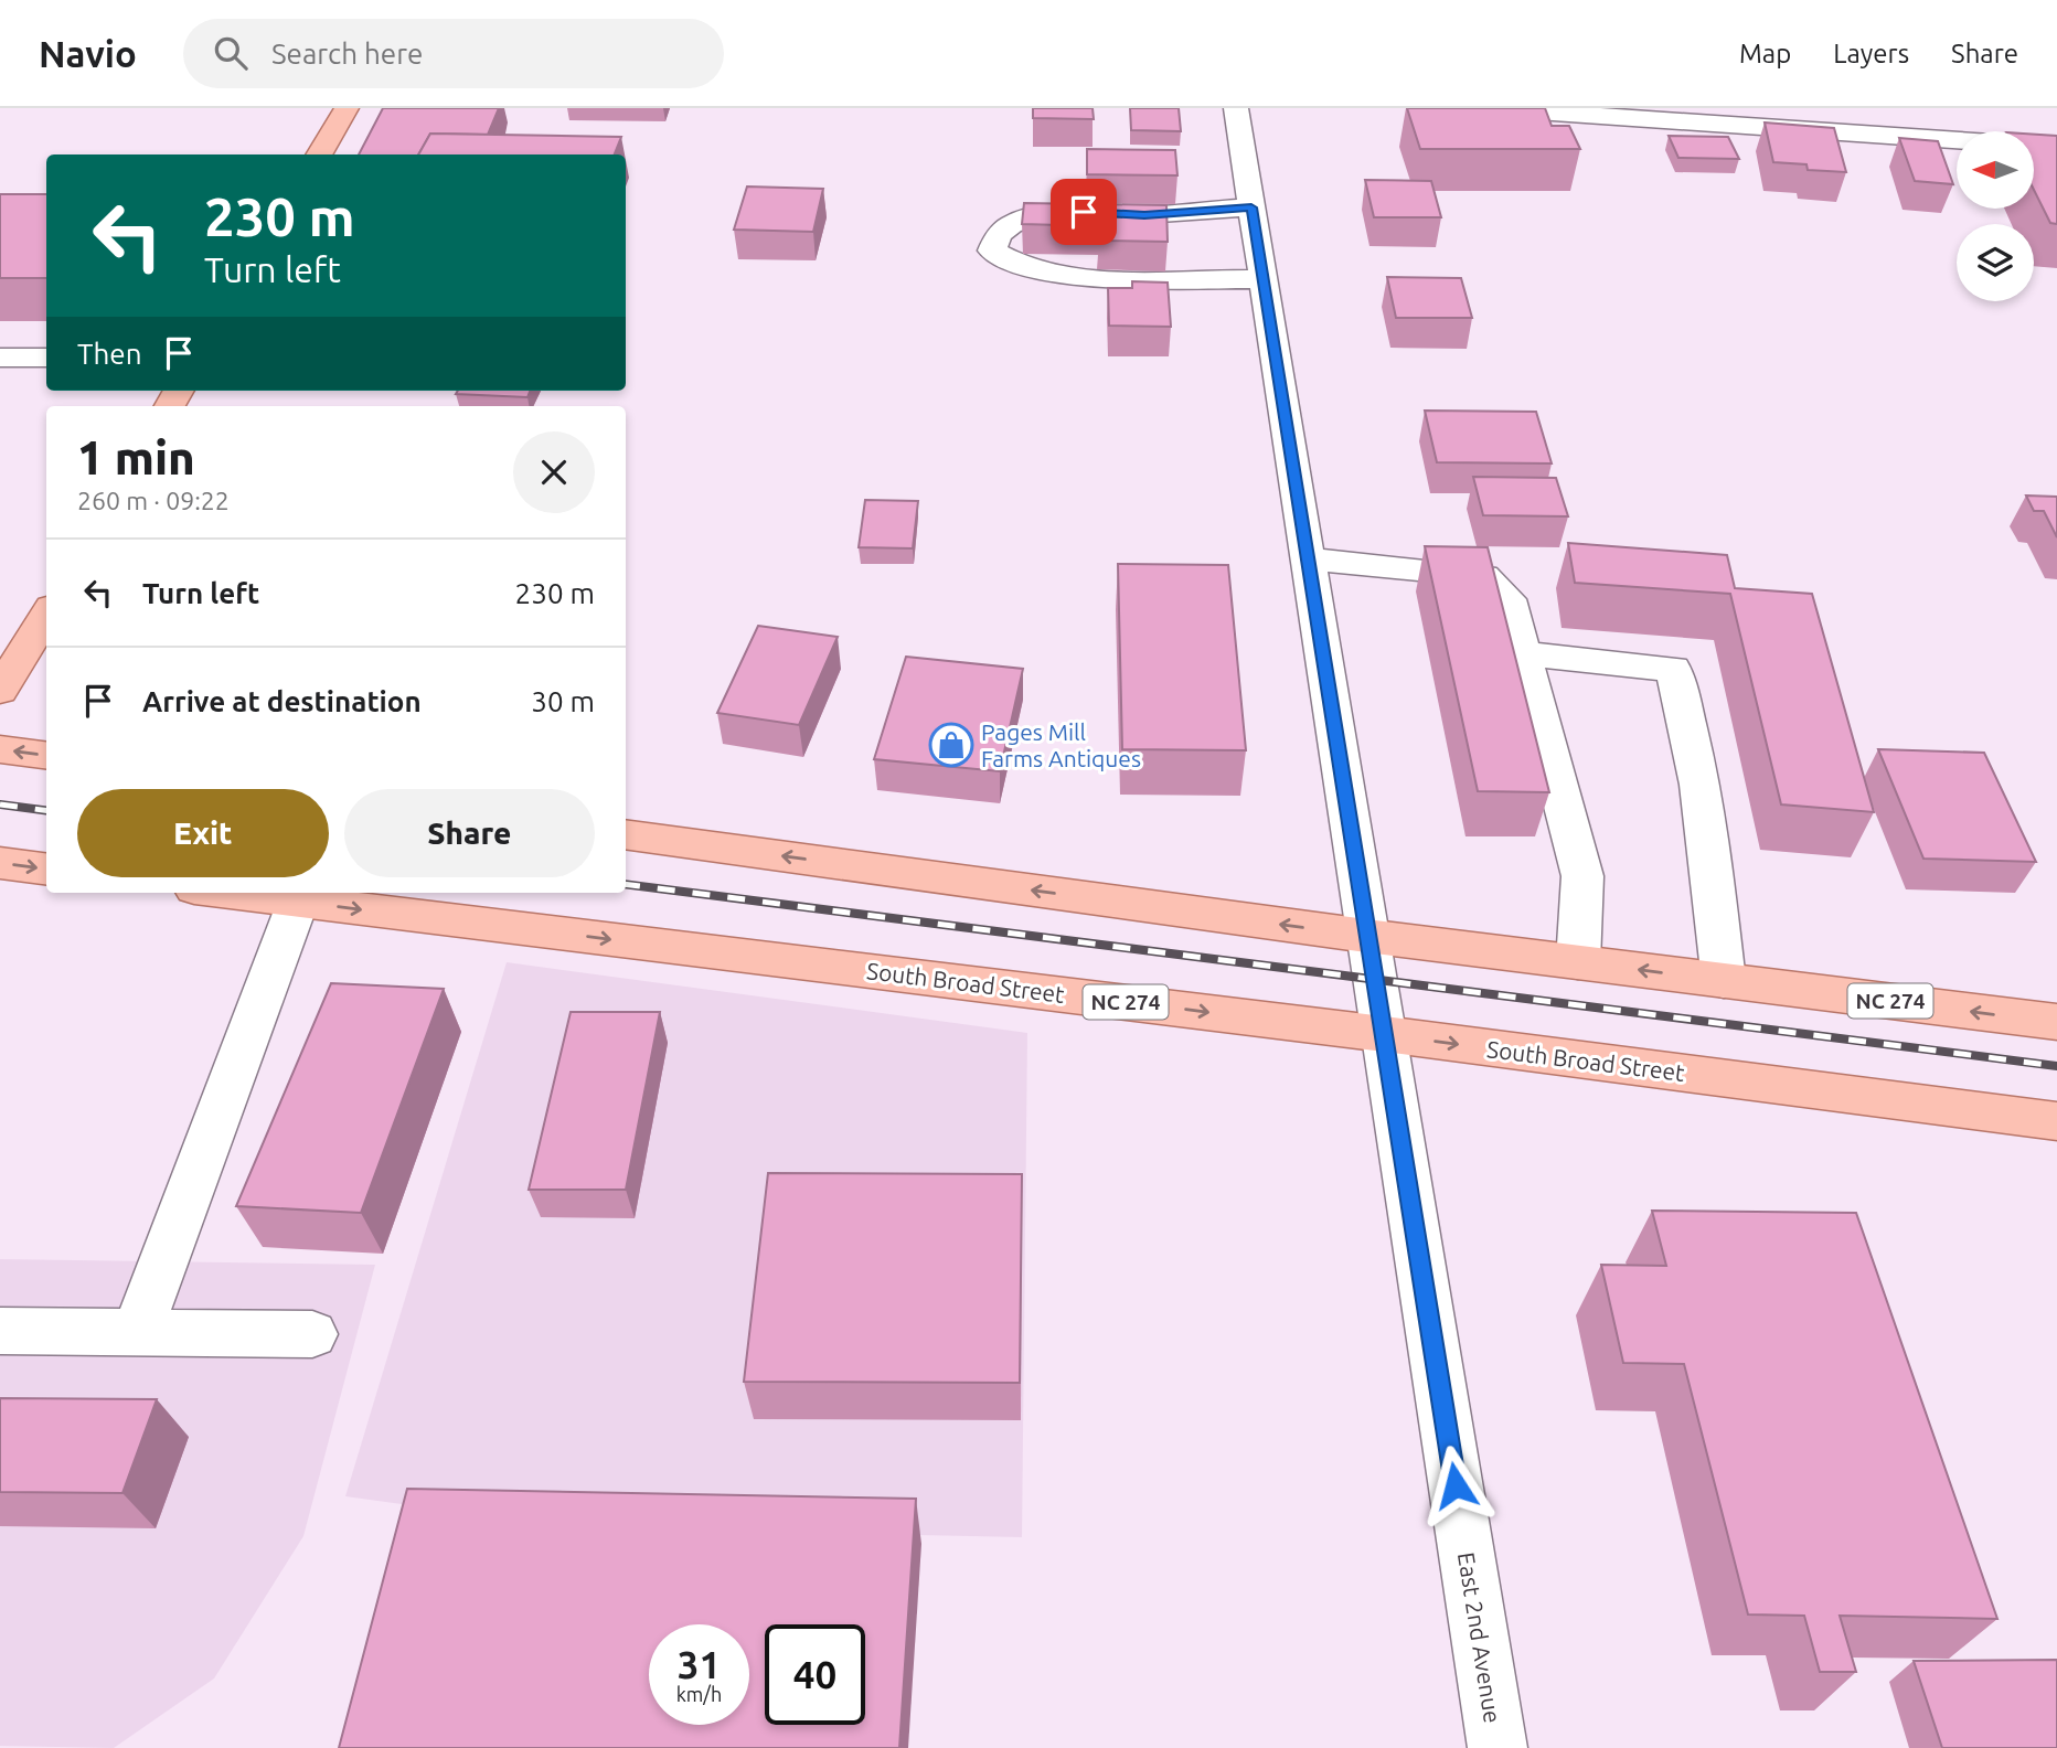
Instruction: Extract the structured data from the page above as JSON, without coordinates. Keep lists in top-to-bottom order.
{
  "streets": {
    "main road": ["South Broad Street", "NC 274"],
    "street": ["East 2nd Avenue"]
  },
  "crossings": [
    ["South Broad Street", "East 2nd Avenue"],
    ["NC 274", "East 2nd Avenue"]
  ],
  "places": {
    "shop": ["Pages Mill Farms Antiques"]
  },
  "north": "left",
  "page": {
    "header": "Navio",
    "search": "Search here",
    "nav": ["Map", "Layers", "Share"],
    "turn": ["230 m", "Turn left"],
    "then": "Then",
    "heading": ["1 min", "260 m · 09:22"],
    "list": [
      {
        "name": "Turn left",
        "value": "230 m"
      },
      {
        "name": "Arrive at destination",
        "value": "30 m"
      }
    ],
    "buttons": ["Exit", "Share"],
    "speed": "31 km/h",
    "limit": "40"
  }
}
